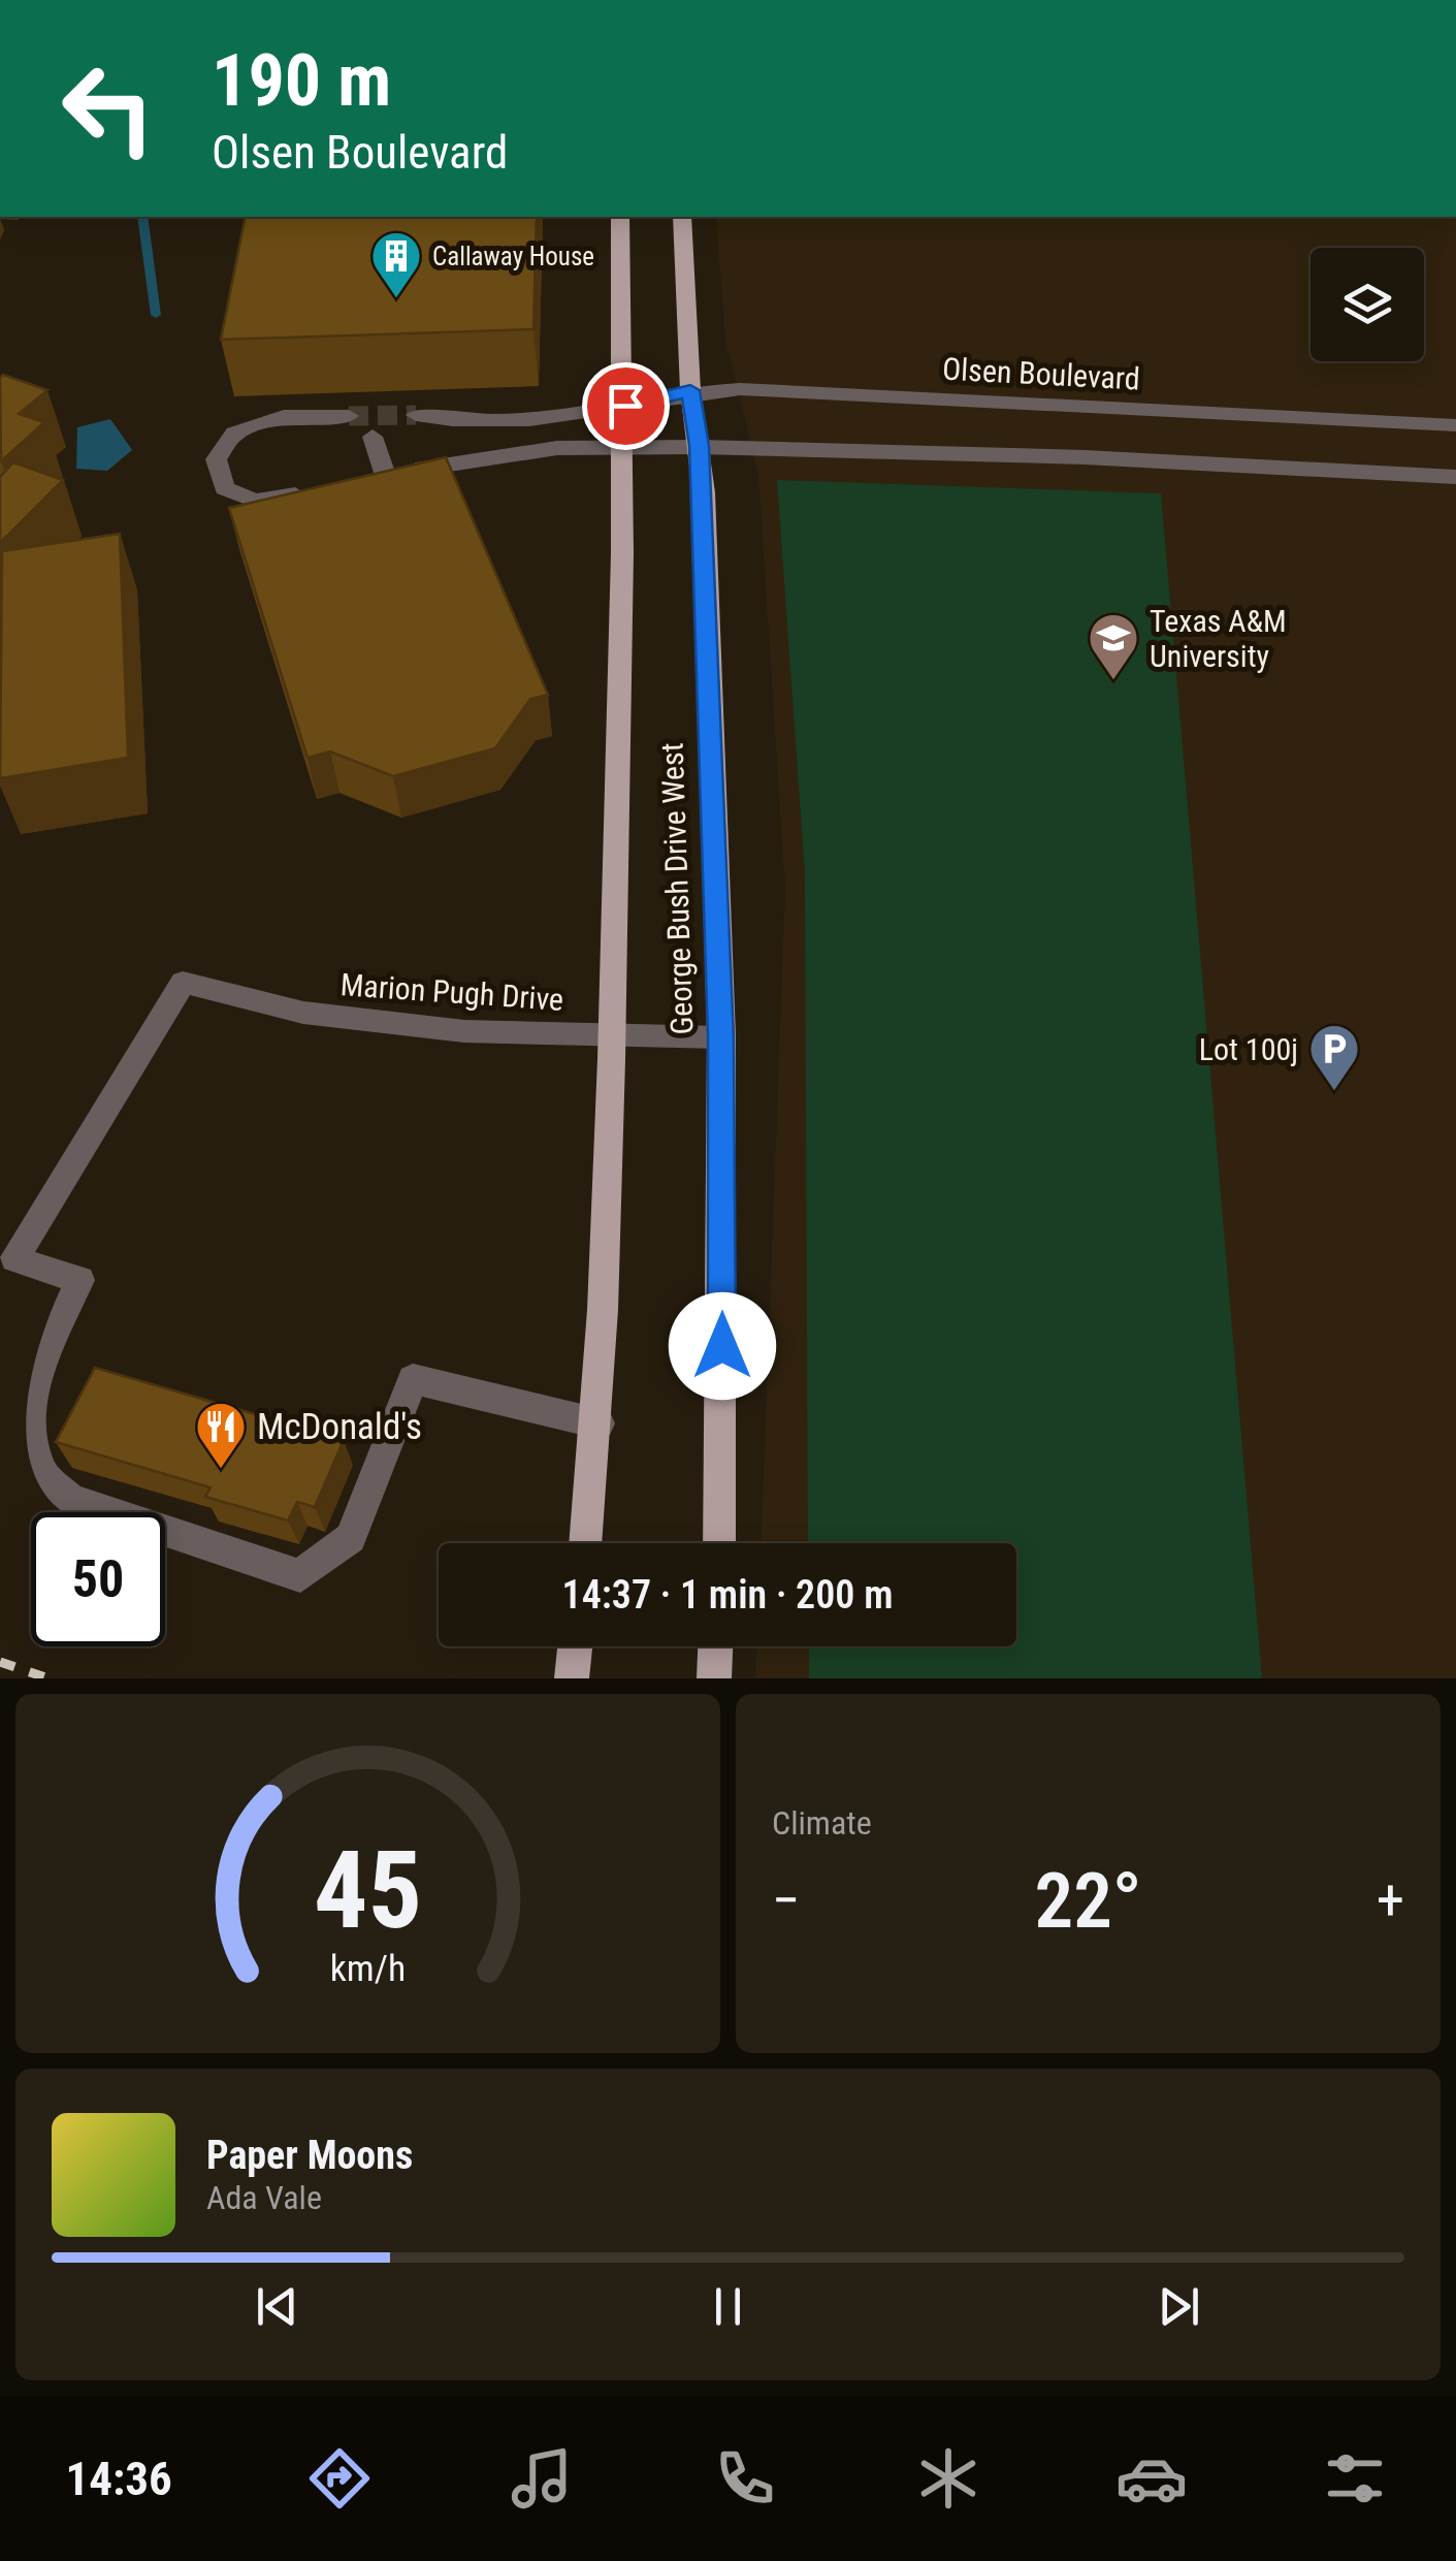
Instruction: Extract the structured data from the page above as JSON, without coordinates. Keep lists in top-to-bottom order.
{
  "streets": {
    "main road": ["George Bush Drive West"],
    "street": ["Olsen Boulevard", "Marion Pugh Drive"]
  },
  "crossings": [
    ["Olsen Boulevard", "George Bush Drive West"],
    ["George Bush Drive West", "Marion Pugh Drive"]
  ],
  "places": {
    "building": ["Callaway House"],
    "school or university": ["Texas A&M University"],
    "parking": ["Lot 100j"],
    "restaurant": ["McDonald's"]
  },
  "page": {
    "turn": ["190 m", "Olsen Boulevard"],
    "limit": "50",
    "trip": "14:37 · 1 min · 200 m",
    "tile": "Climate",
    "heat": ["−", "22°", "+"],
    "song": ["Paper Moons", "Ada Vale"],
    "tabs": "14:36",
    "gauge": ["45", "km/h"]
  }
}
